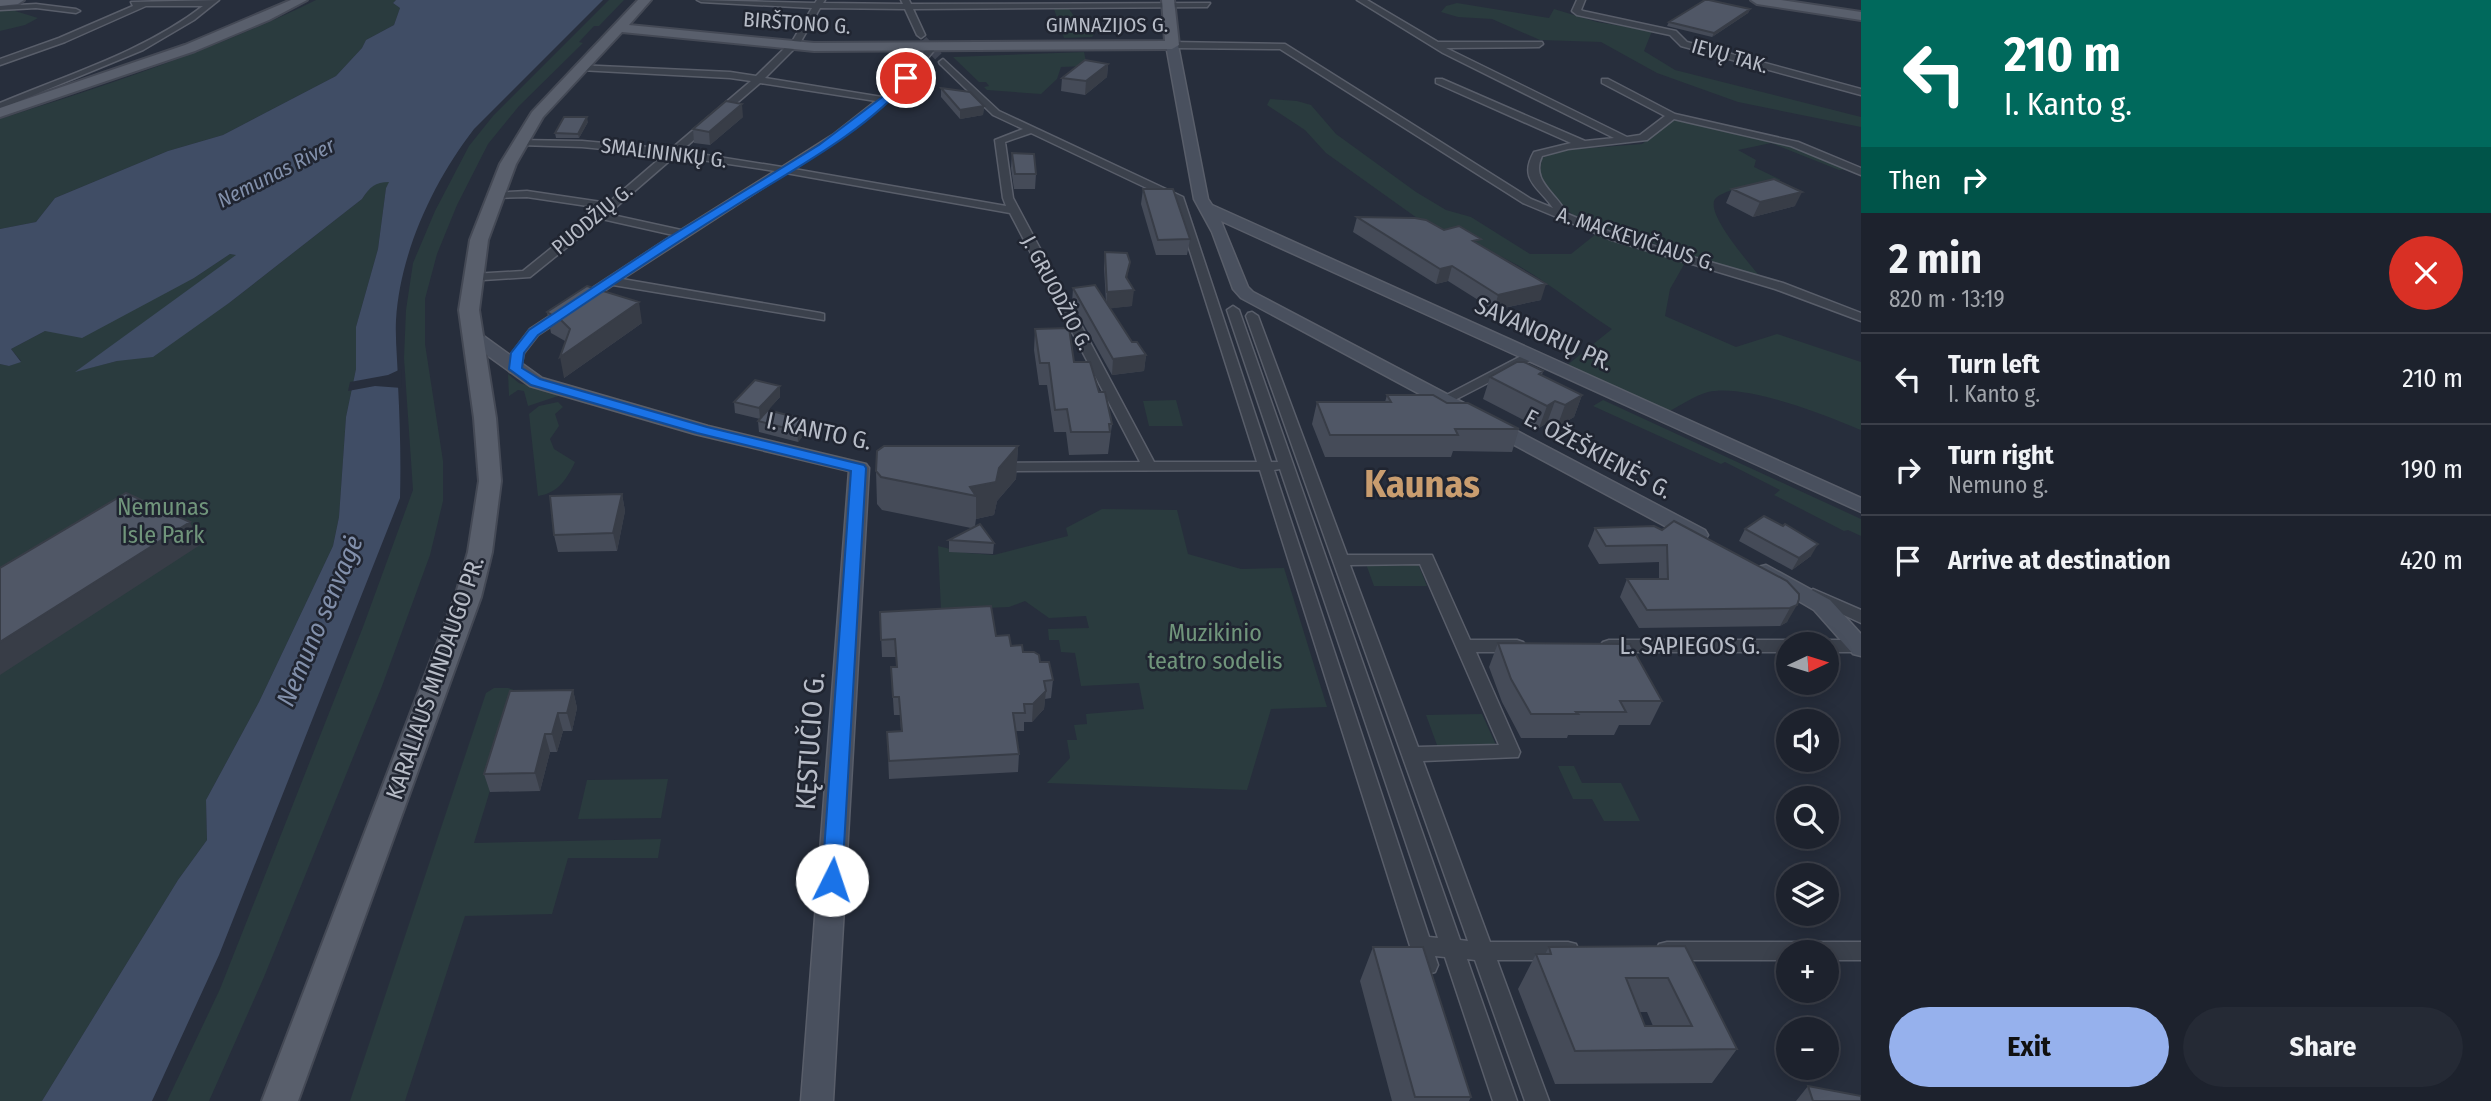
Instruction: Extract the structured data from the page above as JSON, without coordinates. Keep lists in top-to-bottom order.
{
  "streets": {
    "main road": ["BIRŠTONO G.", "GIMNAZIJOS G.", "KARALIAUS MINDAUGO PR."],
    "street": [
      "IEVŲ TAK.",
      "SMALININKŲ G.",
      "PUODŽIŲ G.",
      "A. MACKEVIČIAUS G.",
      "J. GRUODŽIO G.",
      "SAVANORIŲ PR.",
      "I. KANTO G.",
      "E. OŽEŠKIENĖS G.",
      "L. SAPIEGOS G.",
      "KĘSTUČIO G."
    ]
  },
  "crossings": [
    ["BIRŠTONO G.", "GIMNAZIJOS G."],
    ["BIRŠTONO G.", "PUODŽIŲ G."],
    ["BIRŠTONO G.", "KARALIAUS MINDAUGO PR."],
    ["GIMNAZIJOS G.", "A. MACKEVIČIAUS G."],
    ["SMALININKŲ G.", "PUODŽIŲ G."],
    ["SMALININKŲ G.", "J. GRUODŽIO G."],
    ["SMALININKŲ G.", "KARALIAUS MINDAUGO PR."],
    ["PUODŽIŲ G.", "KARALIAUS MINDAUGO PR."],
    ["I. KANTO G.", "KARALIAUS MINDAUGO PR."],
    ["I. KANTO G.", "KĘSTUČIO G."]
  ],
  "districts": ["Kaunas"],
  "water": ["Nemunas River", "Nemuno senvagė"],
  "parks": ["Nemunas Isle Park", "Muzikinio teatro sodelis"],
  "north": "right",
  "page": {
    "turn": ["210 m", "I. Kanto g."],
    "then": "Then",
    "heading": ["2 min", "820 m · 13:19"],
    "list": [
      {
        "name": "Turn left",
        "note": "I. Kanto g.",
        "value": "210 m"
      },
      {
        "name": "Turn right",
        "note": "Nemuno g.",
        "value": "190 m"
      },
      {
        "name": "Arrive at destination",
        "value": "420 m"
      }
    ],
    "map_buttons": ["+", "−"],
    "buttons": ["Exit", "Share"]
  }
}
